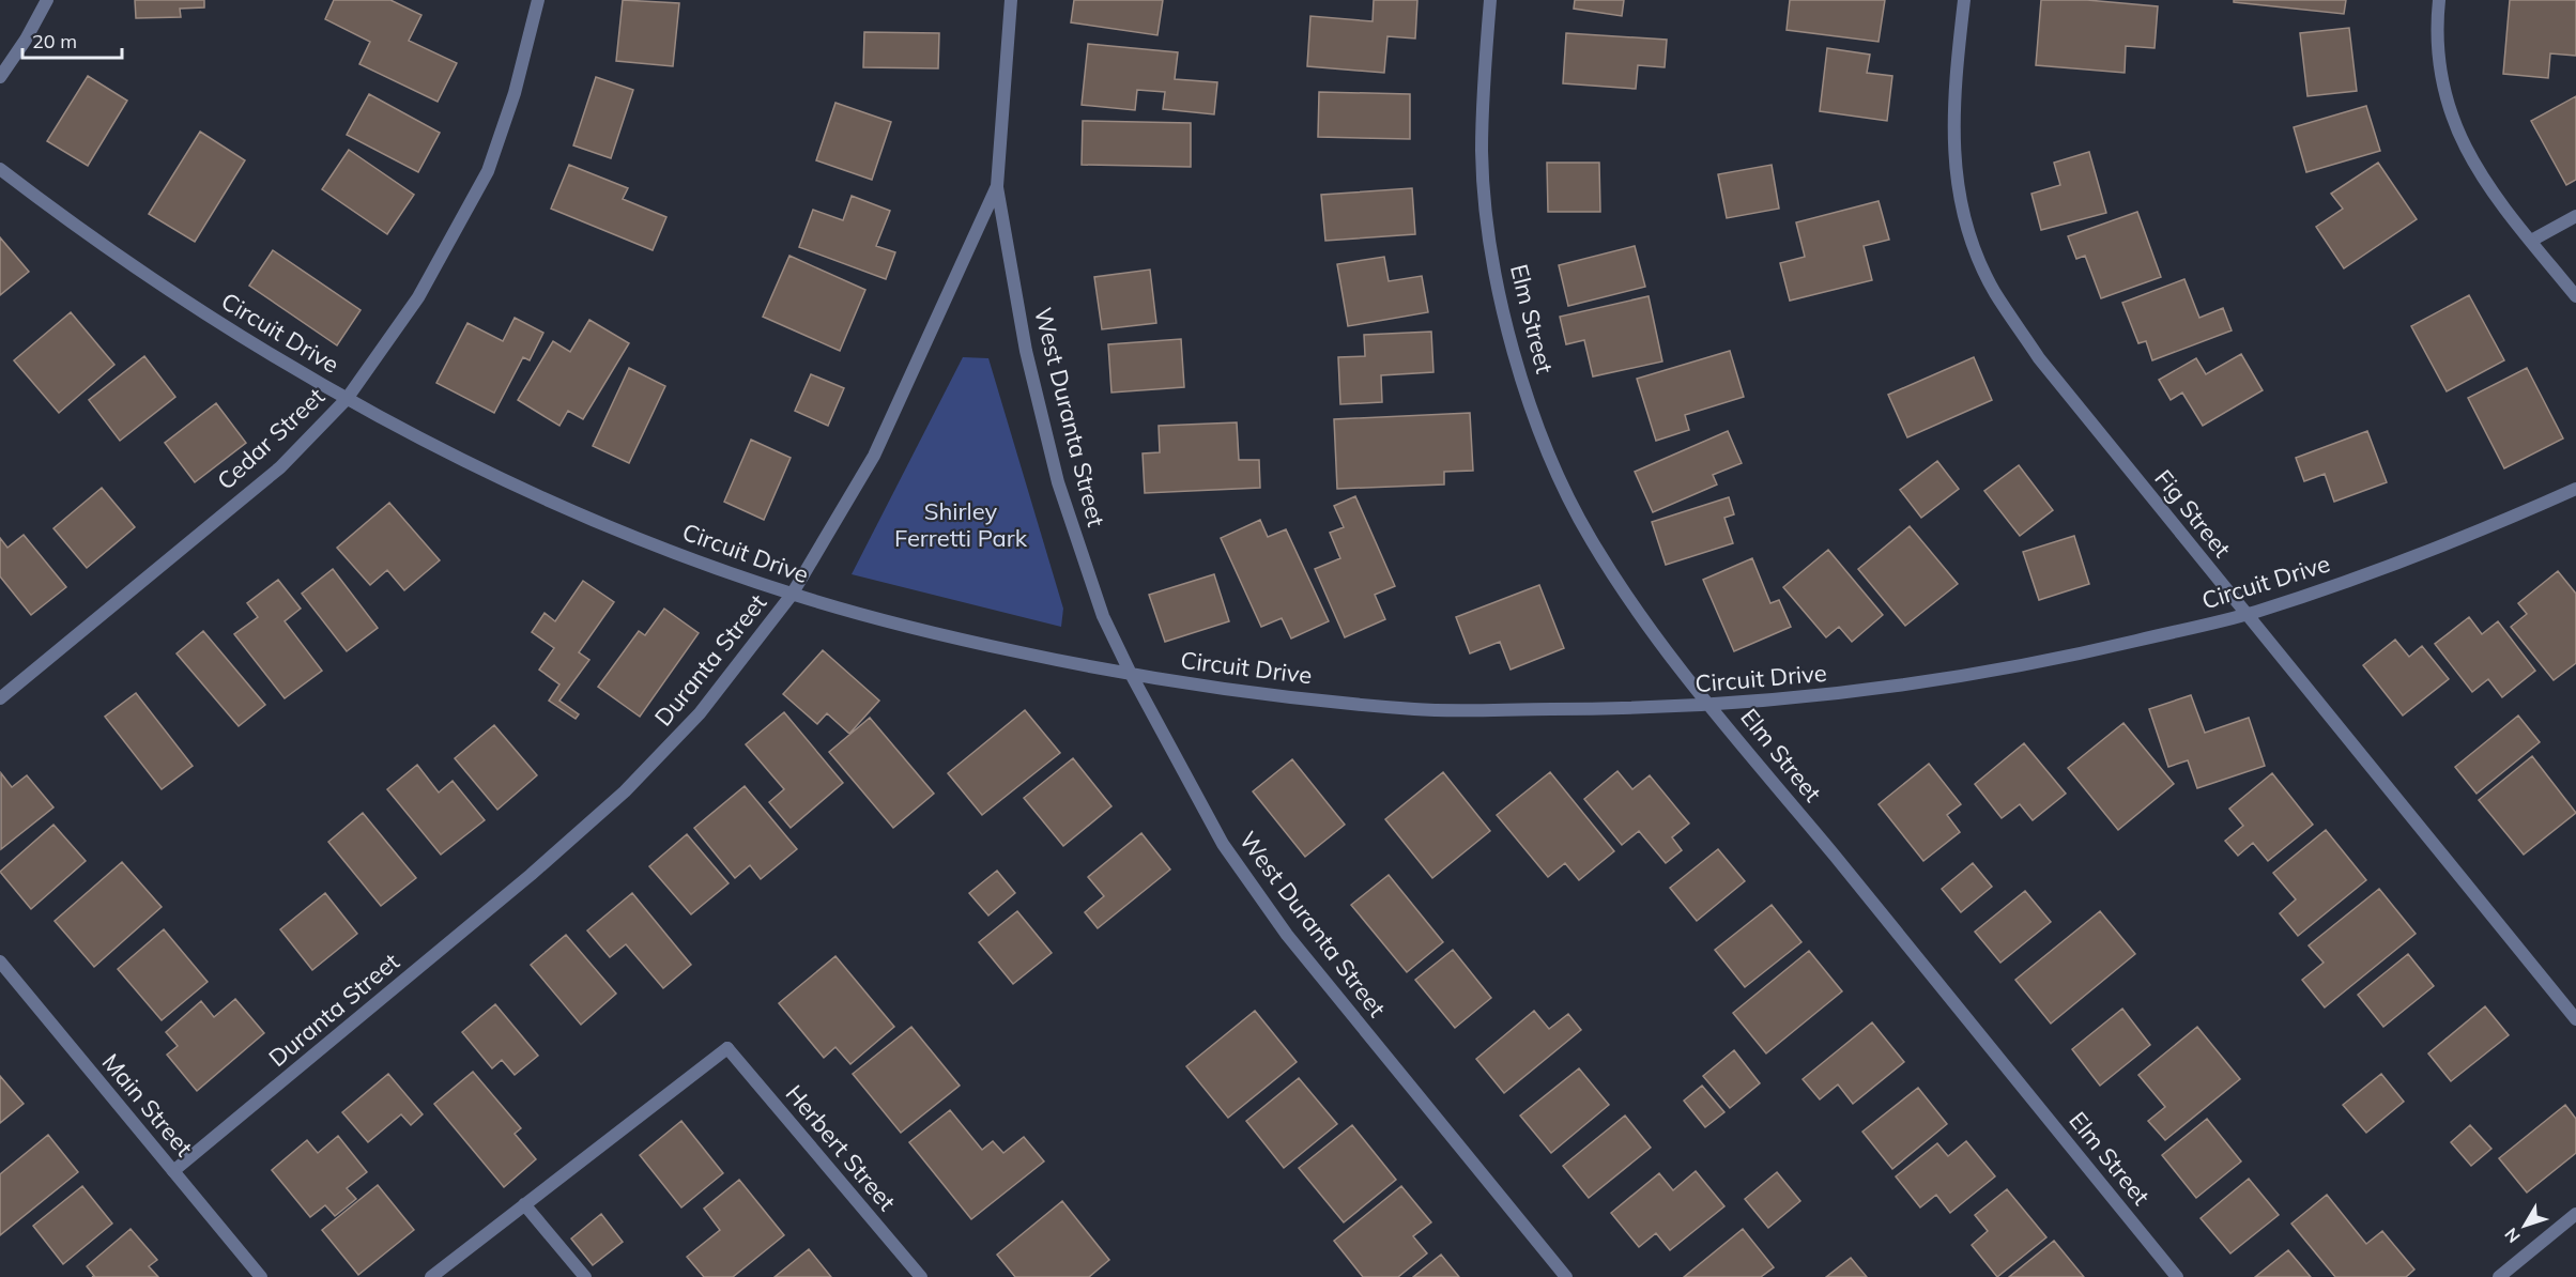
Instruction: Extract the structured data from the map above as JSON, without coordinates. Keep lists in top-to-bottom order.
{
  "streets": {
    "street": [
      "Elm Street",
      "Circuit Drive",
      "West Duranta Street",
      "Cedar Street",
      "Fig Street",
      "Duranta Street",
      "Main Street",
      "Herbert Street"
    ]
  },
  "crossings": [
    ["Elm Street", "Circuit Drive"],
    ["Circuit Drive", "West Duranta Street"],
    ["Circuit Drive", "Cedar Street"],
    ["Circuit Drive", "Fig Street"],
    ["Circuit Drive", "Duranta Street"],
    ["West Duranta Street", "Duranta Street"],
    ["Duranta Street", "Main Street"]
  ],
  "parks": ["Shirley Ferretti Park"],
  "scale_bar": "20 m",
  "north": "bottom left"
}
